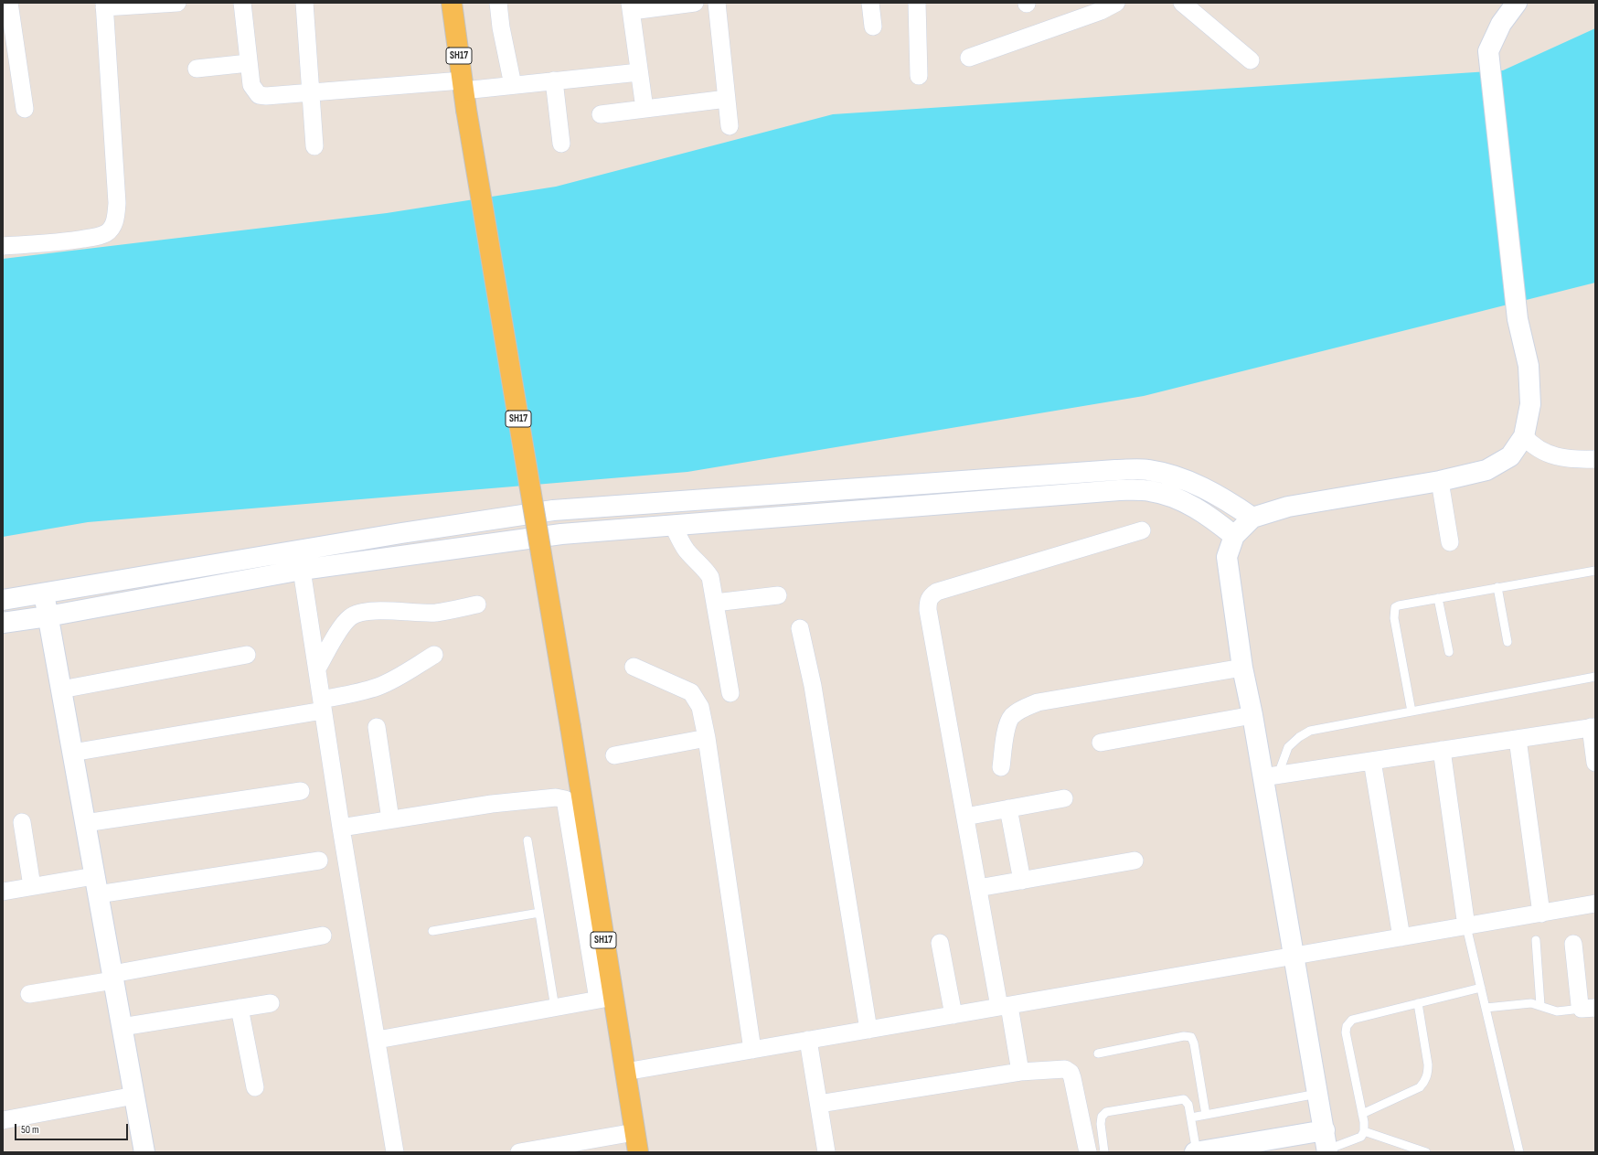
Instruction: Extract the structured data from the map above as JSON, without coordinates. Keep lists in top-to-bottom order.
{
  "streets": {
    "main road": ["SH17"]
  },
  "scale_bar": "50 m"
}
